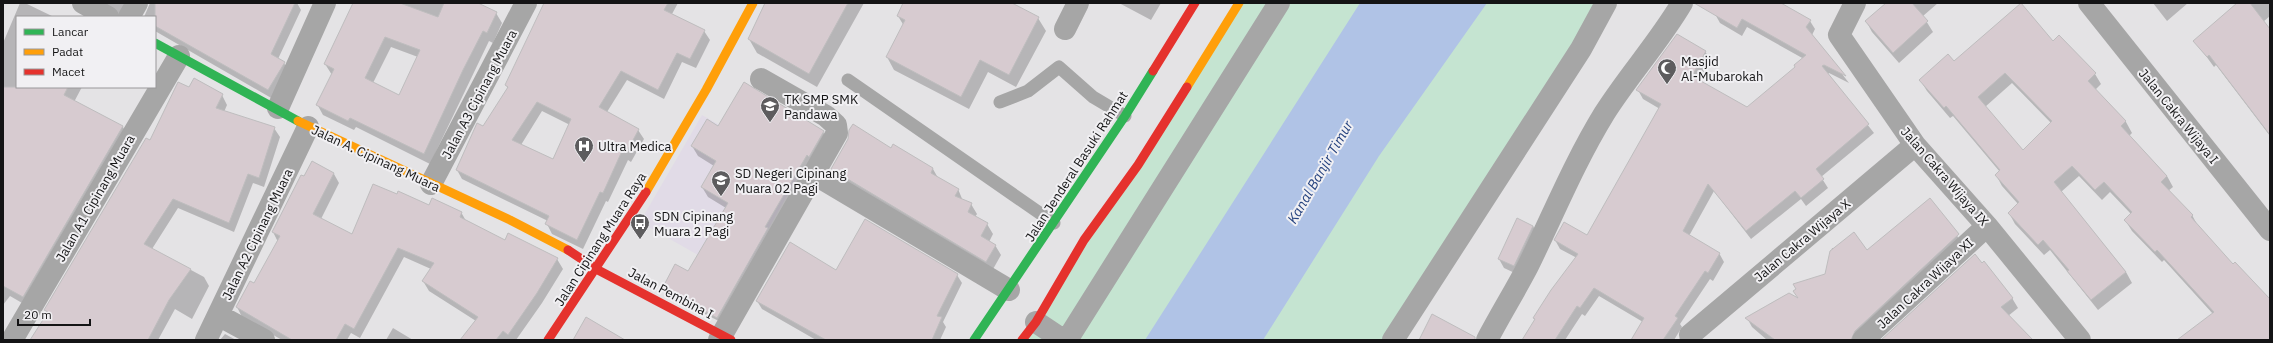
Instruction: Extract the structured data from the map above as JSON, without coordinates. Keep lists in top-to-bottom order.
{
  "streets": {
    "street": [
      "Jalan A3 Cipinang Muara",
      "Jalan Cakra Wijaya I",
      "Jalan A. Cipinang Muara",
      "Jalan Jenderal Basuki Rahmat",
      "Jalan Cakra Wijaya IX",
      "Jalan A1 Cipinang Muara",
      "Jalan A2 Cipinang Muara",
      "Jalan Cipinang Muara Raya",
      "Jalan Cakra Wijaya X",
      "Jalan Cakra Wijaya XI",
      "Jalan Pembina I"
    ]
  },
  "crossings": [
    ["Jalan A3 Cipinang Muara", "Jalan A. Cipinang Muara"],
    ["Jalan A. Cipinang Muara", "Jalan A1 Cipinang Muara"],
    ["Jalan A. Cipinang Muara", "Jalan A2 Cipinang Muara"],
    ["Jalan A. Cipinang Muara", "Jalan Cipinang Muara Raya"],
    ["Jalan A. Cipinang Muara", "Jalan Pembina I"],
    ["Jalan Cakra Wijaya IX", "Jalan Cakra Wijaya X"],
    ["Jalan Cakra Wijaya IX", "Jalan Cakra Wijaya XI"],
    ["Jalan Cipinang Muara Raya", "Jalan Pembina I"]
  ],
  "water": ["Kanal Banjir Timur"],
  "places": {
    "mosque": ["Masjid Al-Mubarokah"],
    "school or university": ["TK SMP SMK Pandawa", "SD Negeri Cipinang Muara 02 Pagi"],
    "hospital": ["Ultra Medica"],
    "bus stop": ["SDN Cipinang Muara 2 Pagi"]
  },
  "legend": ["Lancar", "Padat", "Macet"],
  "scale_bar": "20 m"
}
